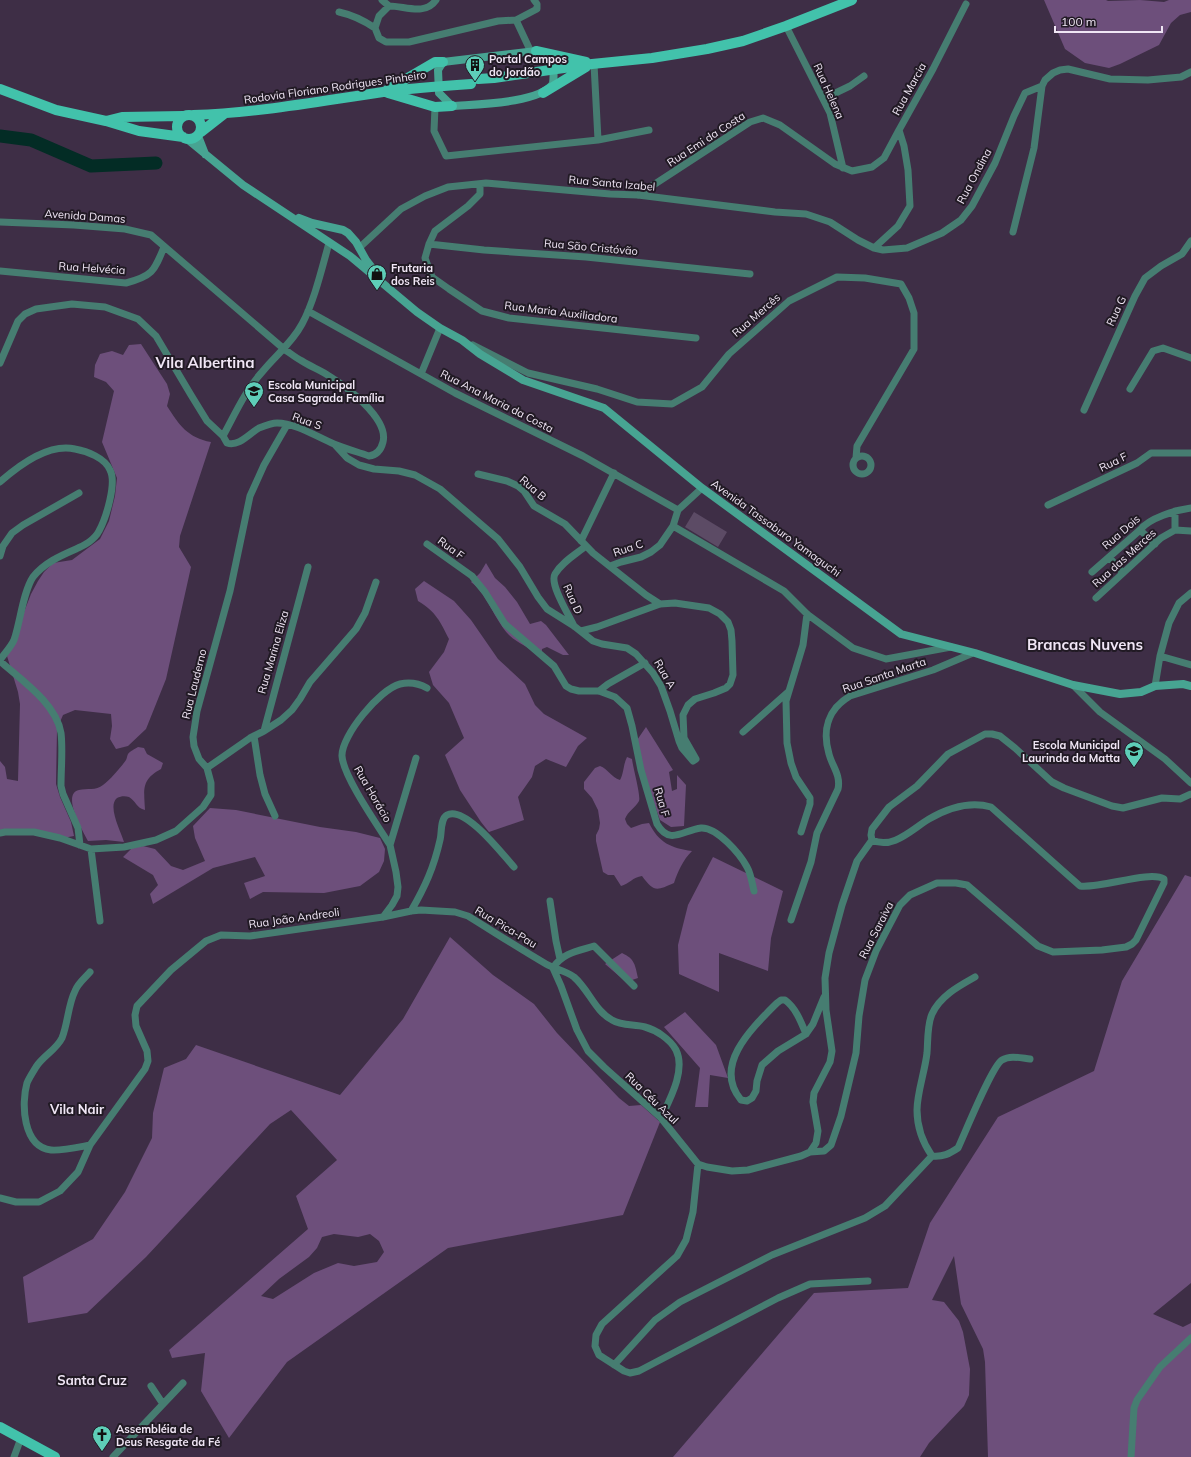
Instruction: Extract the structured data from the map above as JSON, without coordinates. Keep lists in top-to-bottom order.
{
  "streets": {
    "main road": ["Rodovia Floriano Rodrigues Pinheiro"],
    "street": [
      "Rua Marcia",
      "Rua Helena",
      "Rua Emi da Costa",
      "Rua Ondina",
      "Rua Santa Izabel",
      "Avenida Damas",
      "Rua São Cristóvão",
      "Rua Helvécia",
      "Rua G",
      "Rua Maria Auxiliadora",
      "Rua Mercês",
      "Rua Ana Maria da Costa",
      "Rua S",
      "Rua F",
      "Rua B",
      "Avenida Tassaburo Yamaguchi",
      "Rua Dois",
      "Rua C",
      "Rua das Merces",
      "Rua D",
      "Rua Marina Eliza",
      "Rua A",
      "Rua Santa Marta",
      "Rua Lauderno",
      "Rua Horácio",
      "Rua João Andreoli",
      "Rua Pica-Pau",
      "Rua Saraiva",
      "Rua Céu Azul"
    ]
  },
  "crossings": [
    ["Rodovia Floriano Rodrigues Pinheiro", "Rua Helena"],
    ["Rua Marcia", "Rua Emi da Costa"],
    ["Rua Marcia", "Rua Ondina"],
    ["Rua Marcia", "Rua Santa Izabel"],
    ["Rua Helena", "Rua Emi da Costa"],
    ["Rua Emi da Costa", "Rua Santa Izabel"],
    ["Rua Ondina", "Rua Santa Izabel"],
    ["Rua Santa Izabel", "Rua Maria Auxiliadora"],
    ["Avenida Damas", "Rua Helvécia"],
    ["Avenida Damas", "Rua S"],
    ["Avenida Damas", "Rua A"],
    ["Rua São Cristóvão", "Rua Maria Auxiliadora"],
    ["Rua Mercês", "Avenida Tassaburo Yamaguchi"],
    ["Rua Ana Maria da Costa", "Rua C"],
    ["Rua Ana Maria da Costa", "Rua D"],
    ["Rua S", "Rua A"],
    ["Rua S", "Rua Lauderno"],
    ["Rua B", "Rua C"],
    ["Rua B", "Rua D"],
    ["Rua B", "Rua A"],
    ["Avenida Tassaburo Yamaguchi", "Rua Santa Marta"],
    ["Rua D", "Rua A"],
    ["Rua João Andreoli", "Rua Pica-Pau"],
    ["Rua Pica-Pau", "Rua Céu Azul"]
  ],
  "districts": [
    "Vila Albertina",
    "Brancas Nuvens",
    "Vila Nair",
    "Santa Cruz"
  ],
  "places": {
    "building": ["Portal Campos do Jordão"],
    "shop": ["Frutaria dos Reis"],
    "school or university": ["Escola Municipal Casa Sagrada Família", "Escola Municipal Laurinda da Matta"],
    "church": ["Assembléia de Deus Resgate da Fé"]
  },
  "scale_bar": "100 m"
}
